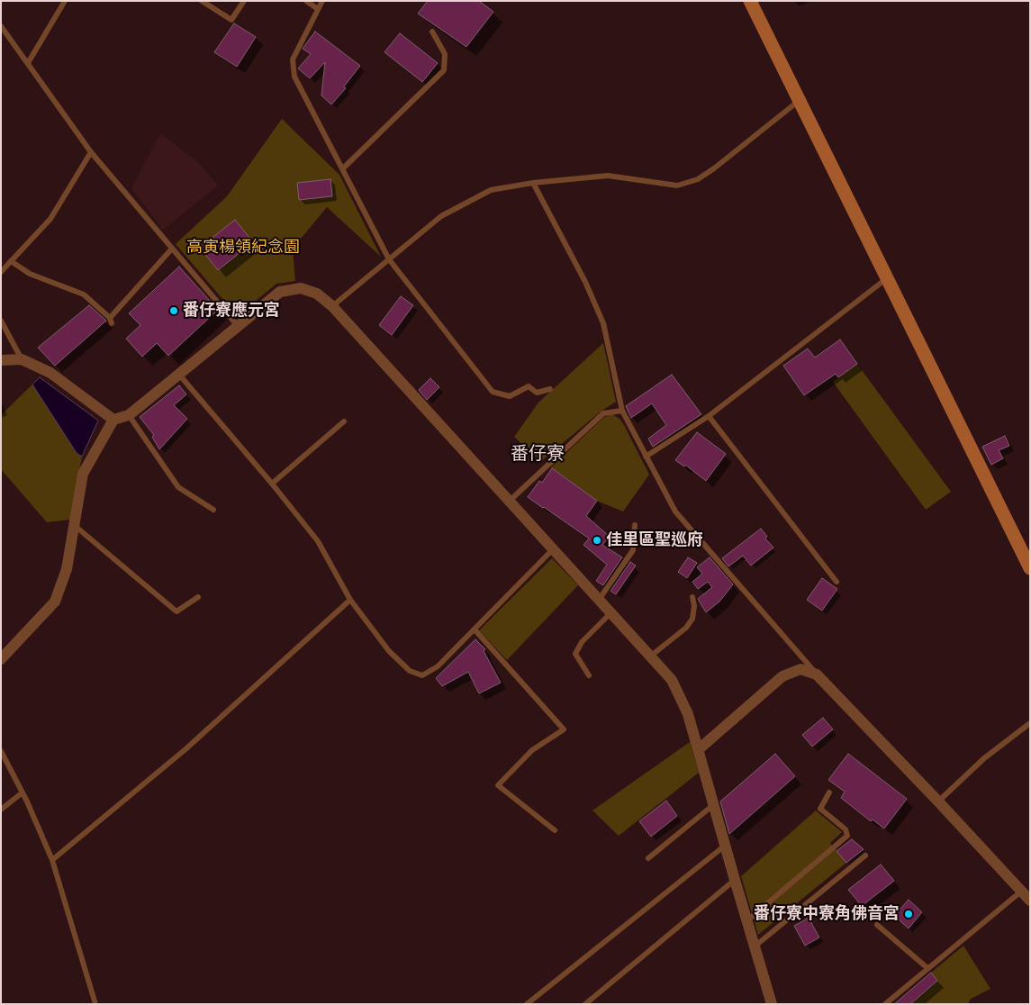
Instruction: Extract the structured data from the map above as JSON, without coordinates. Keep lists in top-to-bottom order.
{
  "districts": ["番仔寮"],
  "parks": ["高寅楊領紀念園"],
  "places": ["番仔寮應元宮", "佳里區聖巡府", "番仔寮中寮角佛音宮"]
}
